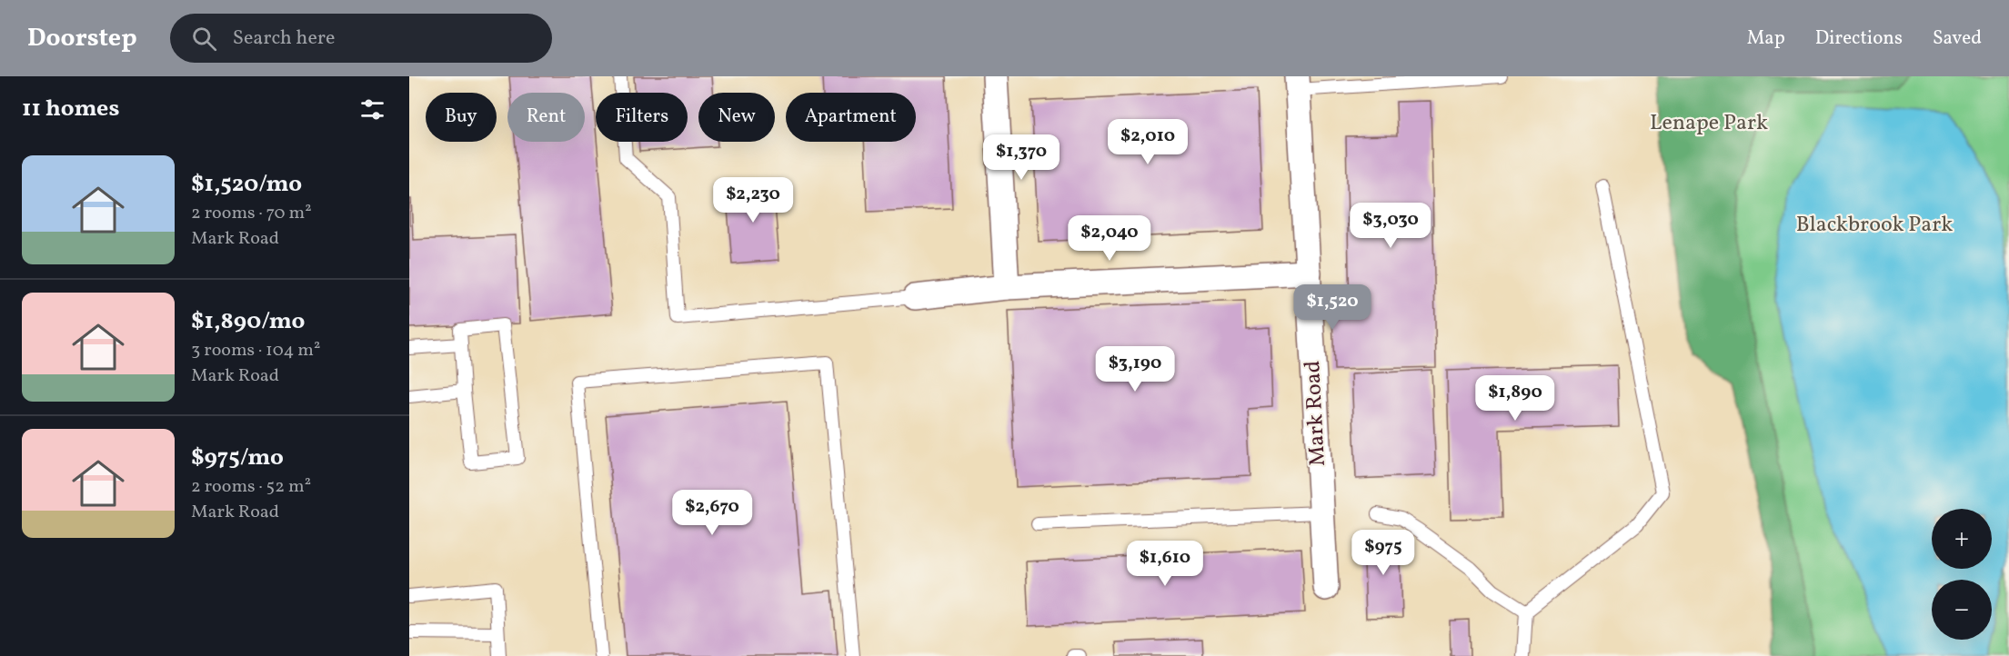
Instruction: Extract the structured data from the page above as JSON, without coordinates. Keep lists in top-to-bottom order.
{
  "streets": {
    "street": ["Mark Road"]
  },
  "parks": ["Lenape Park", "Blackbrook Park"],
  "page": {
    "header": "Doorstep",
    "search": "Search here",
    "nav": ["Map", "Directions", "Saved"],
    "heading": "11 homes",
    "chip": [
      "Buy",
      "Rent",
      "Filters",
      "New",
      "Apartment"
    ],
    "price": [
      "$2,010",
      "$1,370",
      "$2,230",
      "$3,030",
      "$2,040",
      "$1,520",
      "$3,190",
      "$1,890",
      "$2,670",
      "$975",
      "$1,610"
    ],
    "list": [
      {
        "name": "$1,520/mo",
        "note": "2 rooms · 70 m² · Mark Road"
      },
      {
        "name": "$1,890/mo",
        "note": "3 rooms · 104 m² · Mark Road"
      },
      {
        "name": "$975/mo",
        "note": "2 rooms · 52 m² · Mark Road"
      }
    ],
    "map_buttons": ["+", "−"]
  }
}
